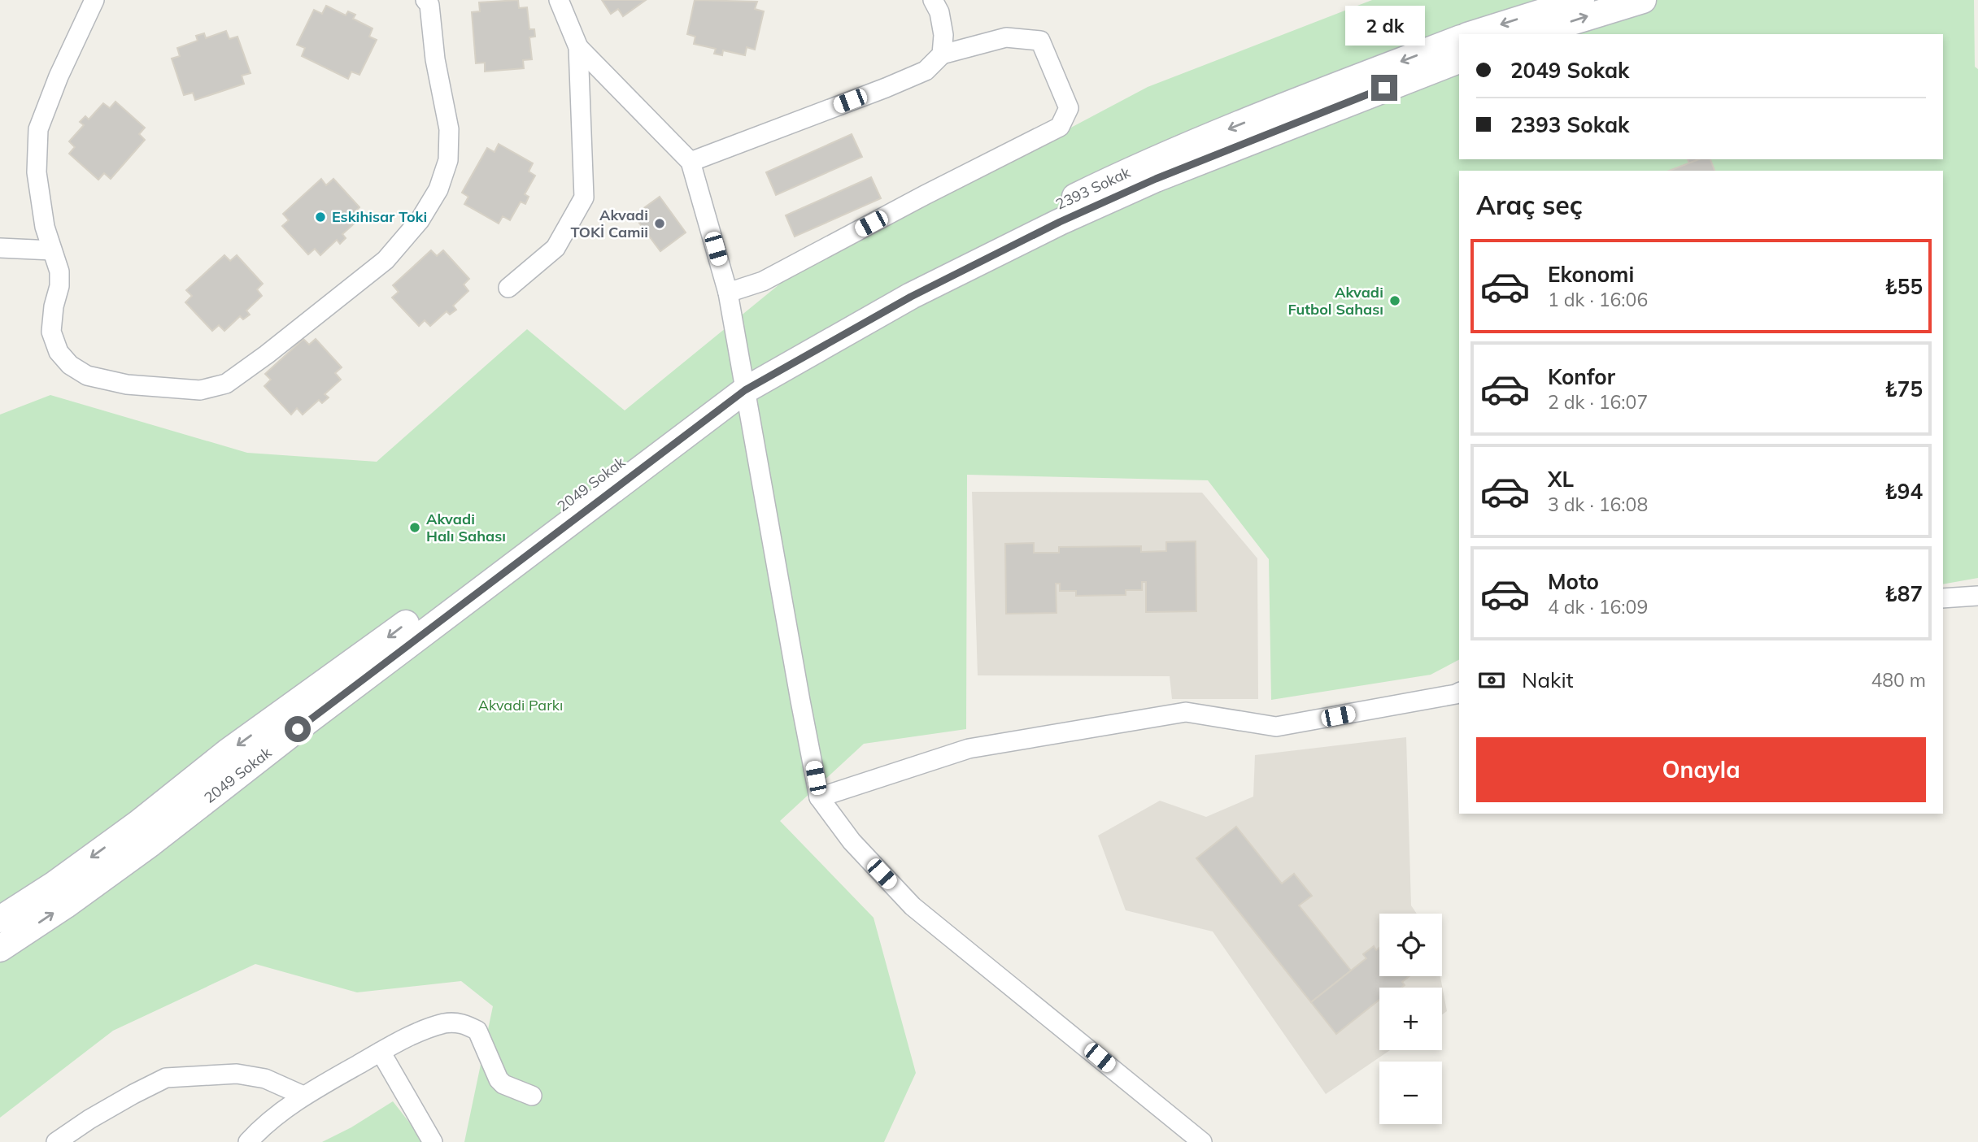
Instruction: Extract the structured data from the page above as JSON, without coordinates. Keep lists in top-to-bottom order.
{
  "streets": {
    "main road": ["2393 Sokak", "2049 Sokak"]
  },
  "crossings": [
    ["2393 Sokak", "2049 Sokak"]
  ],
  "parks": ["Akvadi Parkı"],
  "places": [
    "Eskihisar Toki",
    "Akvadi TOKİ Camii",
    "Akvadi Futbol Sahası",
    "Akvadi Halı Sahası"
  ],
  "page": {
    "bubble": "2 dk",
    "banner": ["2049 Sokak", "2393 Sokak"],
    "heading": "Araç seç",
    "list": [
      {
        "name": "Ekonomi",
        "note": "1 dk · 16:06",
        "value": "₺55"
      },
      {
        "name": "Konfor",
        "note": "2 dk · 16:07",
        "value": "₺75"
      },
      {
        "name": "XL",
        "note": "3 dk · 16:08",
        "value": "₺94"
      },
      {
        "name": "Moto",
        "note": "4 dk · 16:09",
        "value": "₺87"
      }
    ],
    "pay": ["Nakit", "480 m"],
    "buttons": "Onayla",
    "map_buttons": ["+", "−"]
  }
}
